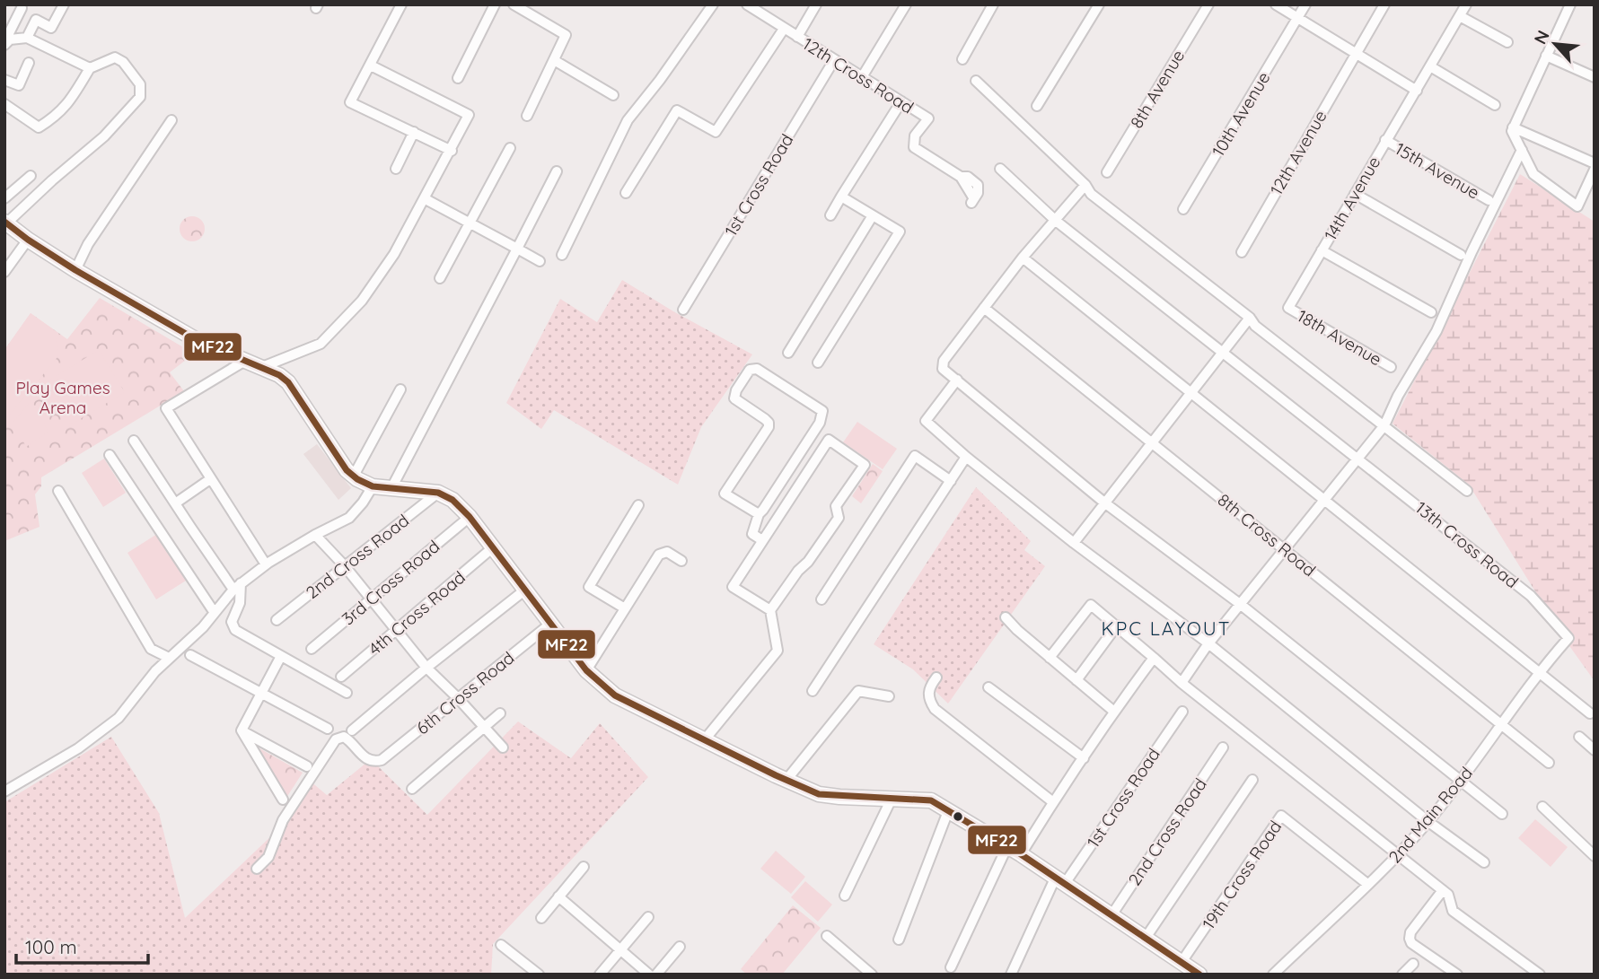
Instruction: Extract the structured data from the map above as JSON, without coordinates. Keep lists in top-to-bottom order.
{
  "streets": {
    "street": [
      "12th Cross Road",
      "8th Avenue",
      "10th Avenue",
      "12th Avenue",
      "15th Avenue",
      "1st Cross Road",
      "14th Avenue",
      "18th Avenue",
      "8th Cross Road",
      "13th Cross Road",
      "2nd Cross Road",
      "3rd Cross Road",
      "4th Cross Road",
      "6th Cross Road",
      "2nd Main Road",
      "19th Cross Road"
    ]
  },
  "crossings": [
    ["12th Cross Road", "1st Cross Road"],
    ["15th Avenue", "14th Avenue"],
    ["14th Avenue", "18th Avenue"],
    ["8th Cross Road", "2nd Main Road"],
    ["13th Cross Road", "2nd Main Road"],
    ["2nd Main Road", "19th Cross Road"]
  ],
  "districts": ["KPC LAYOUT"],
  "parks": ["Play Games Arena"],
  "lines": ["transit line MF22"],
  "scale_bar": "100 m",
  "north": "top left"
}
